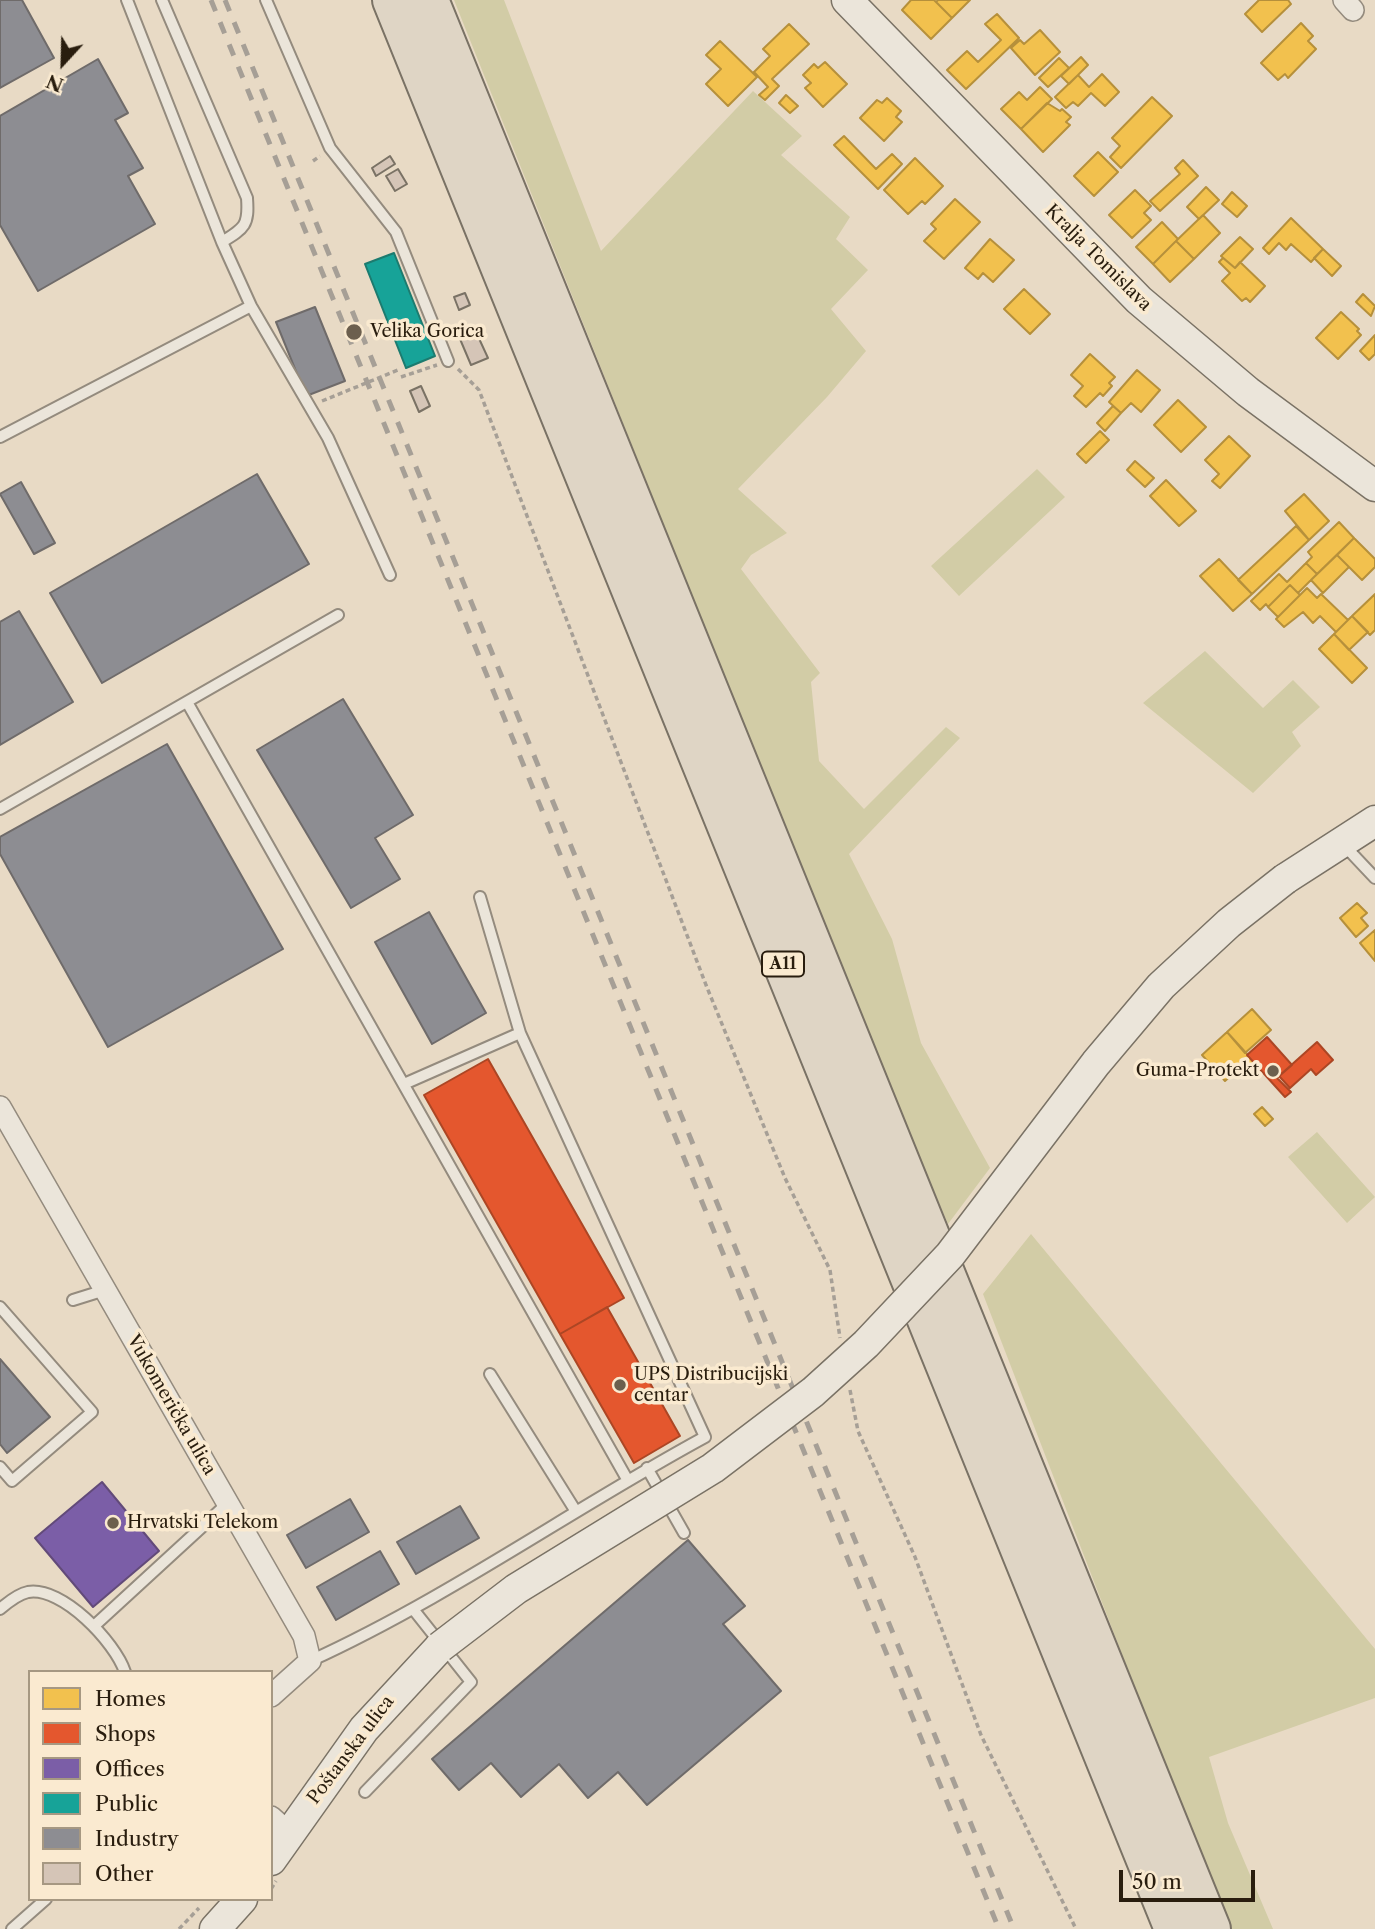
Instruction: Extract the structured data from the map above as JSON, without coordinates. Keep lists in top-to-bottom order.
{
  "streets": {
    "highway": ["A11"],
    "main road": ["Kralja Tomislava", "Poštanska ulica"],
    "street": ["Vukomerička ulica"]
  },
  "places": [
    "Velika Gorica",
    "Guma-Protekt",
    "UPS Distribucijski centar",
    "Hrvatski Telekom"
  ],
  "legend": [
    "Homes",
    "Shops",
    "Offices",
    "Public",
    "Industry",
    "Other"
  ],
  "scale_bar": "50 m",
  "north": "bottom"
}
